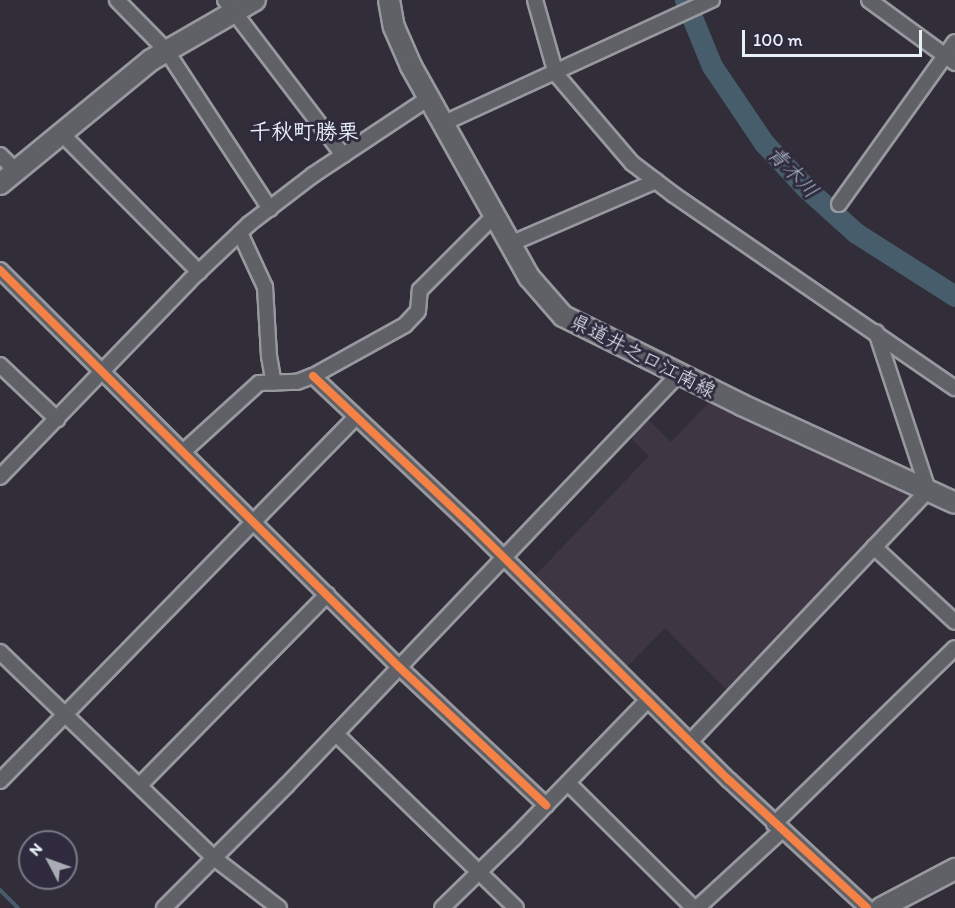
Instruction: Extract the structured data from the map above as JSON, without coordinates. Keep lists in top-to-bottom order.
{
  "streets": {
    "main road": ["県道井之口江南線"]
  },
  "districts": ["千秋町勝栗"],
  "water": ["青木川"],
  "scale_bar": "100 m",
  "north": "top left"
}
